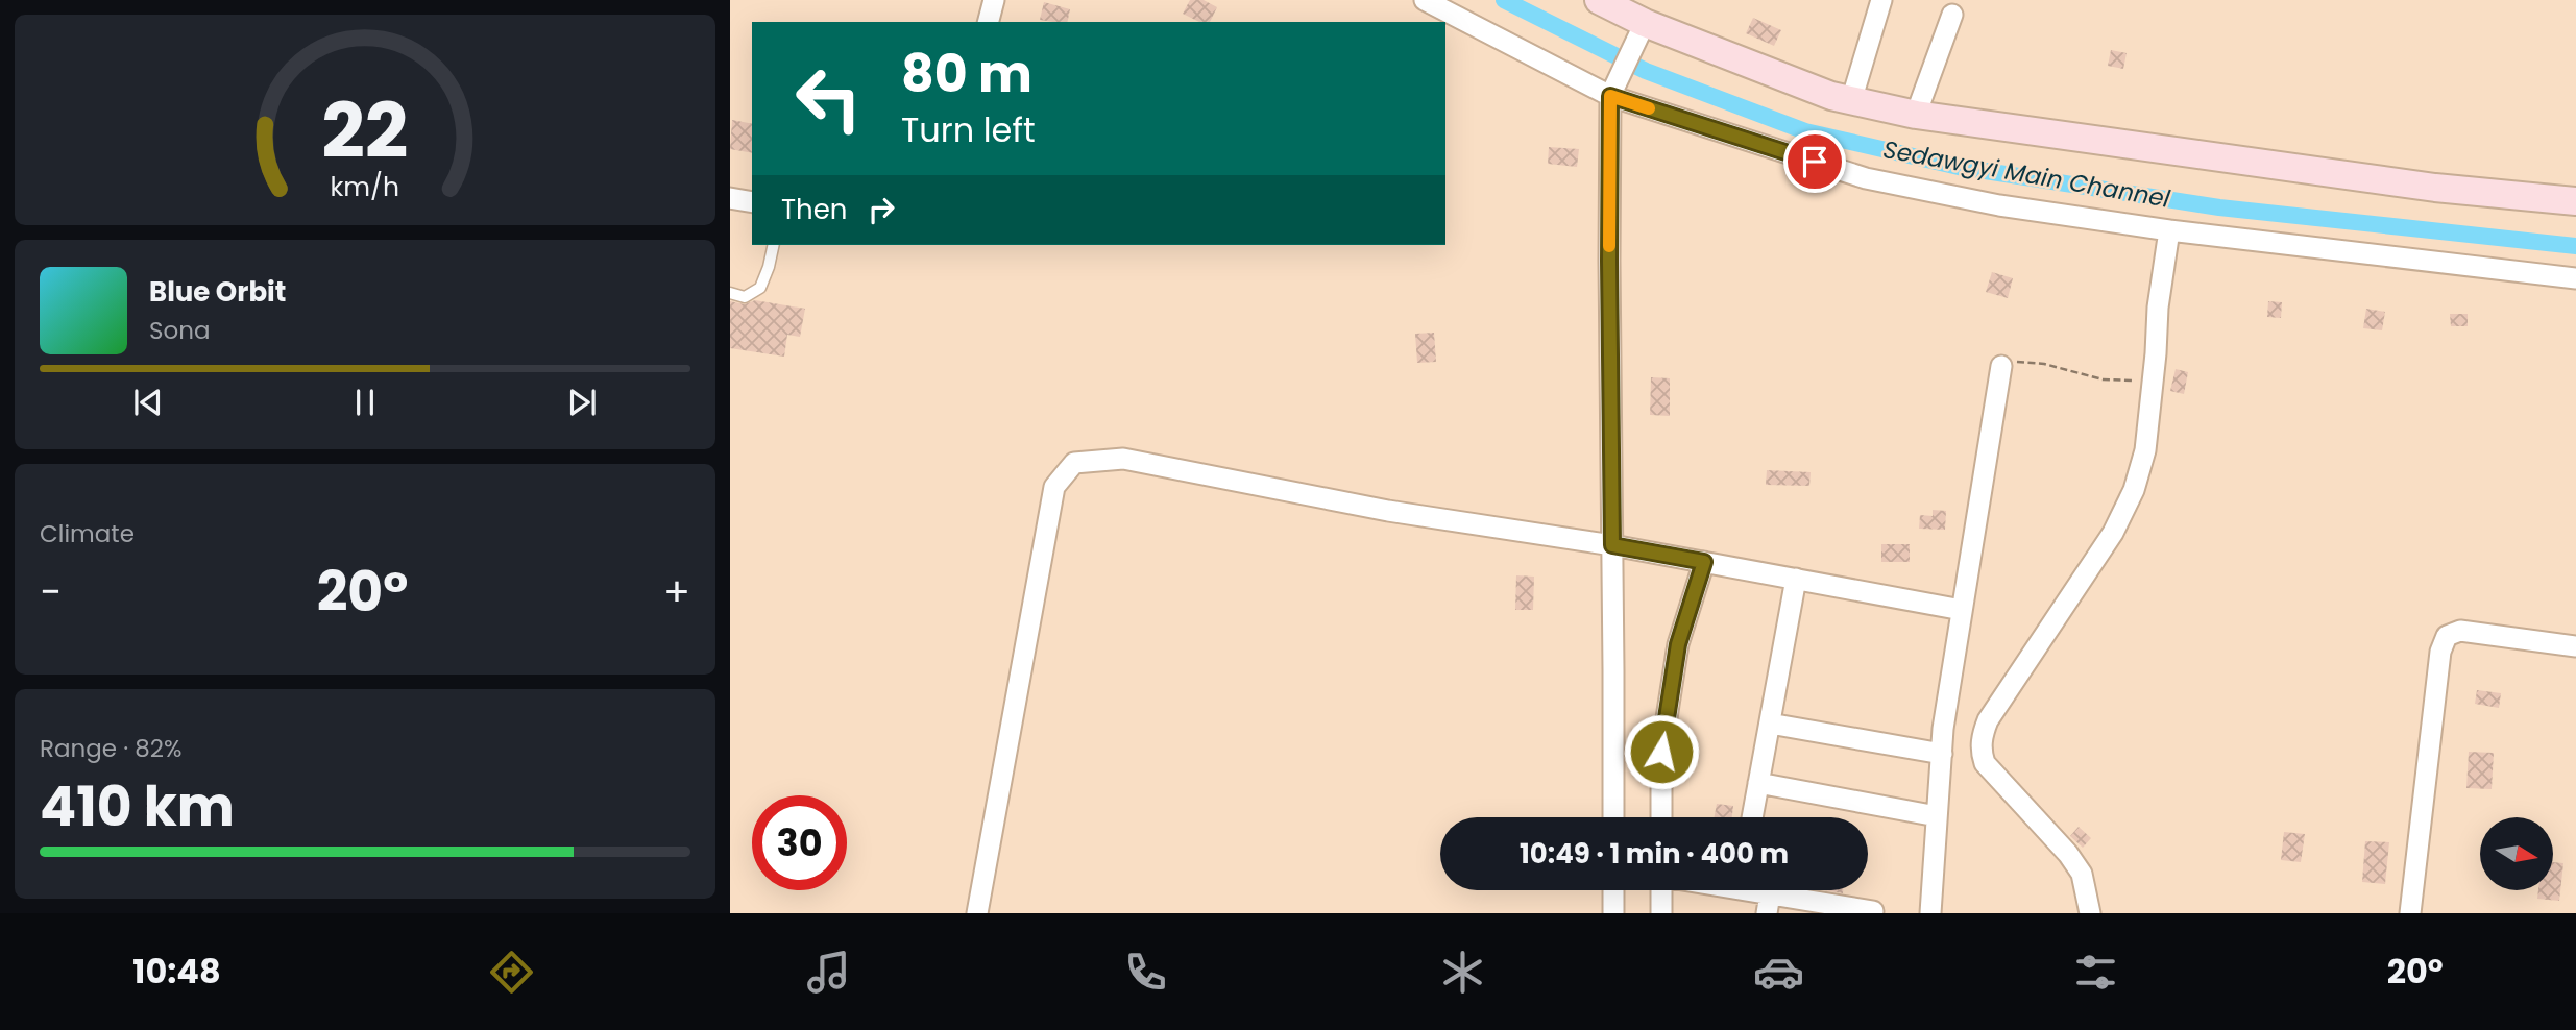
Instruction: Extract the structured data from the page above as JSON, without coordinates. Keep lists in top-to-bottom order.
{
  "water": ["Sedawgyi Main Channel"],
  "north": "right",
  "page": {
    "turn": ["80 m", "Turn left"],
    "then": "Then",
    "song": ["Blue Orbit", "Sona"],
    "tile": [
      "Climate",
      ["Range · 82%", "410 km"]
    ],
    "heat": ["−", "20°", "+"],
    "limit": "30",
    "trip": "10:49 · 1 min · 400 m",
    "tabs": ["10:48", "20°"],
    "gauge": ["22", "km/h"]
  }
}
